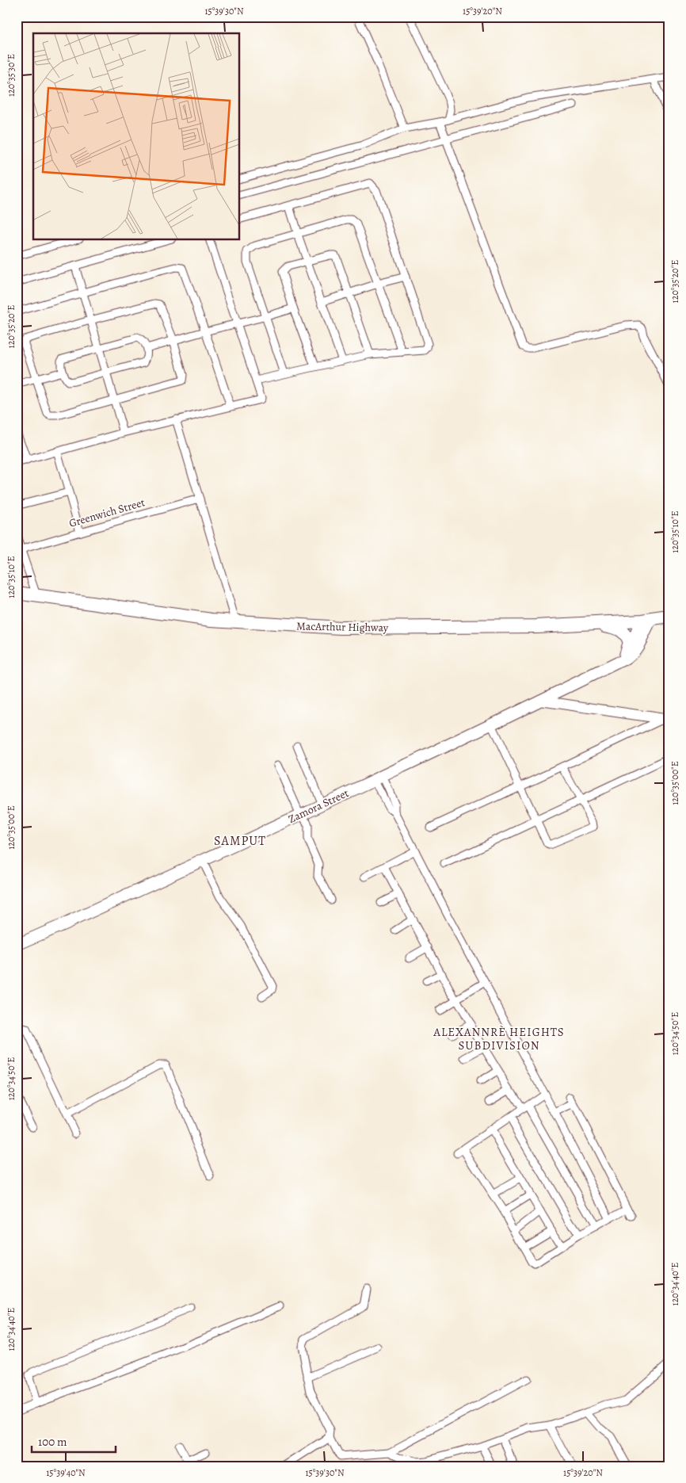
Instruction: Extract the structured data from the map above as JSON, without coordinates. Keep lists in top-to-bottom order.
{
  "streets": {
    "highway": ["MacArthur Highway"],
    "main road": ["Zamora Street"],
    "street": ["Greenwich Street"]
  },
  "crossings": [
    ["MacArthur Highway", "Zamora Street"]
  ],
  "districts": ["SAMPUT", "ALEXANNRÈ HEIGHTS SUBDIVISION"],
  "scale_bar": "100 m",
  "coordinates": [
    "15°39'30\"N",
    "15°39'20\"N",
    "120°35'30\"E",
    "120°35'20\"E",
    "120°35'10\"E",
    "120°35'00\"E",
    "120°34'50\"E",
    "120°34'40\"E",
    "15°39'40\"N"
  ]
}
